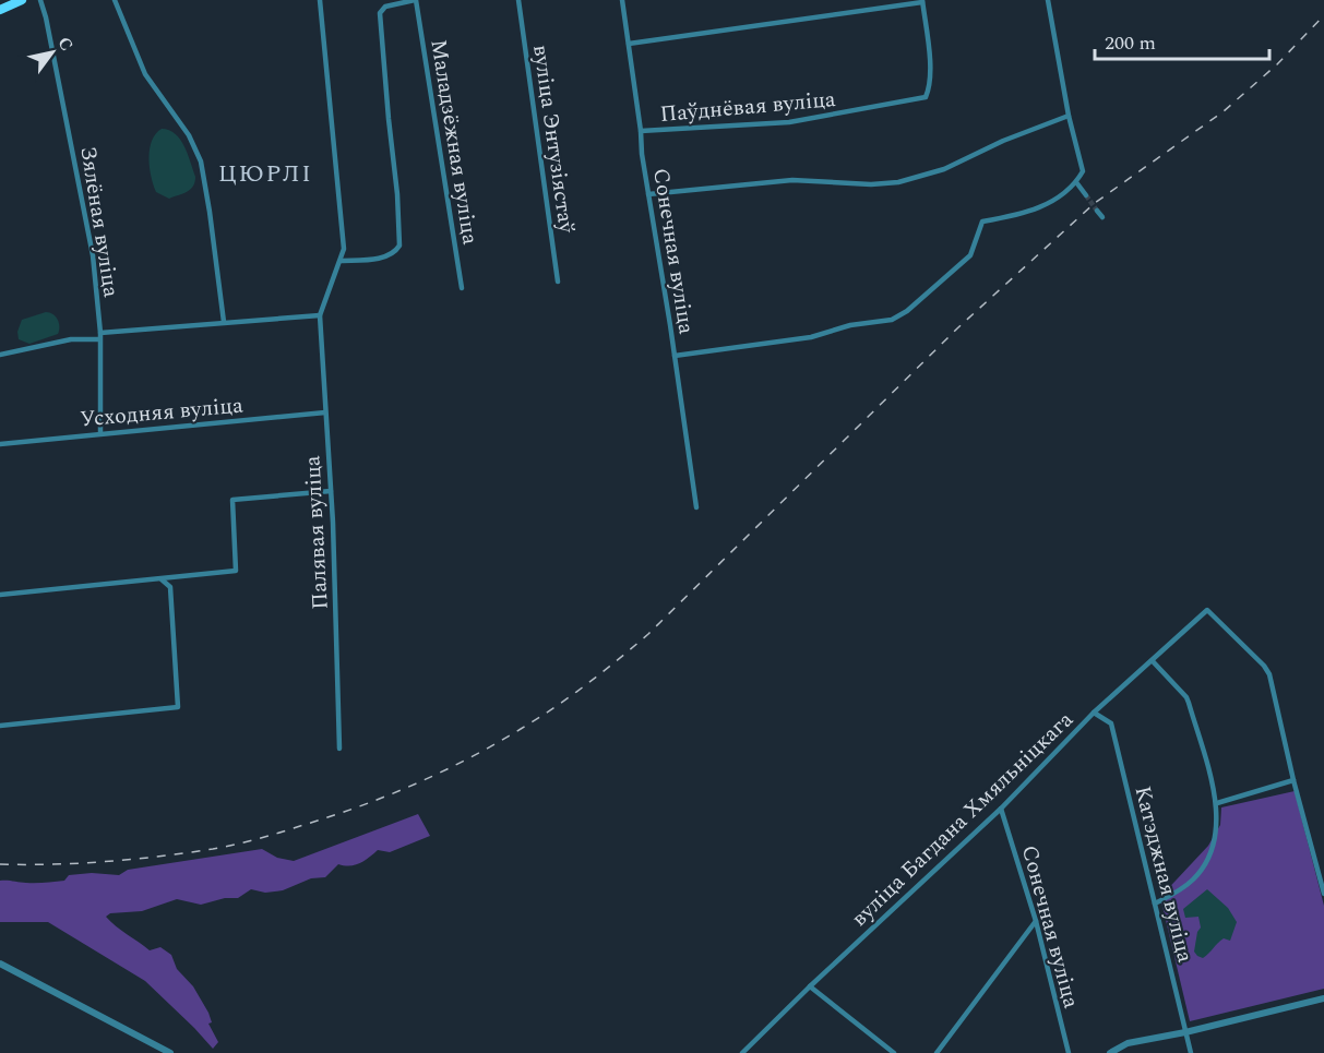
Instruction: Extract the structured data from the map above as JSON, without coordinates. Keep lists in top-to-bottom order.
{
  "streets": {
    "street": [
      "Паўднёвая вуліца",
      "вуліца Энтузіястаў",
      "Маладзёжная вуліца",
      "Зялёная вуліца",
      "Сонечная вуліца",
      "Усходняя вуліца",
      "Палявая вуліца",
      "вуліца Багдана Хмяльніцкага",
      "Катэджная вуліца"
    ]
  },
  "crossings": [
    ["Паўднёвая вуліца", "Сонечная вуліца"],
    ["Зялёная вуліца", "Усходняя вуліца"],
    ["Сонечная вуліца", "вуліца Багдана Хмяльніцкага"],
    ["Усходняя вуліца", "Палявая вуліца"],
    ["вуліца Багдана Хмяльніцкага", "Катэджная вуліца"]
  ],
  "districts": ["ЦЮРЛІ"],
  "scale_bar": "200 m",
  "north": "top right"
}
